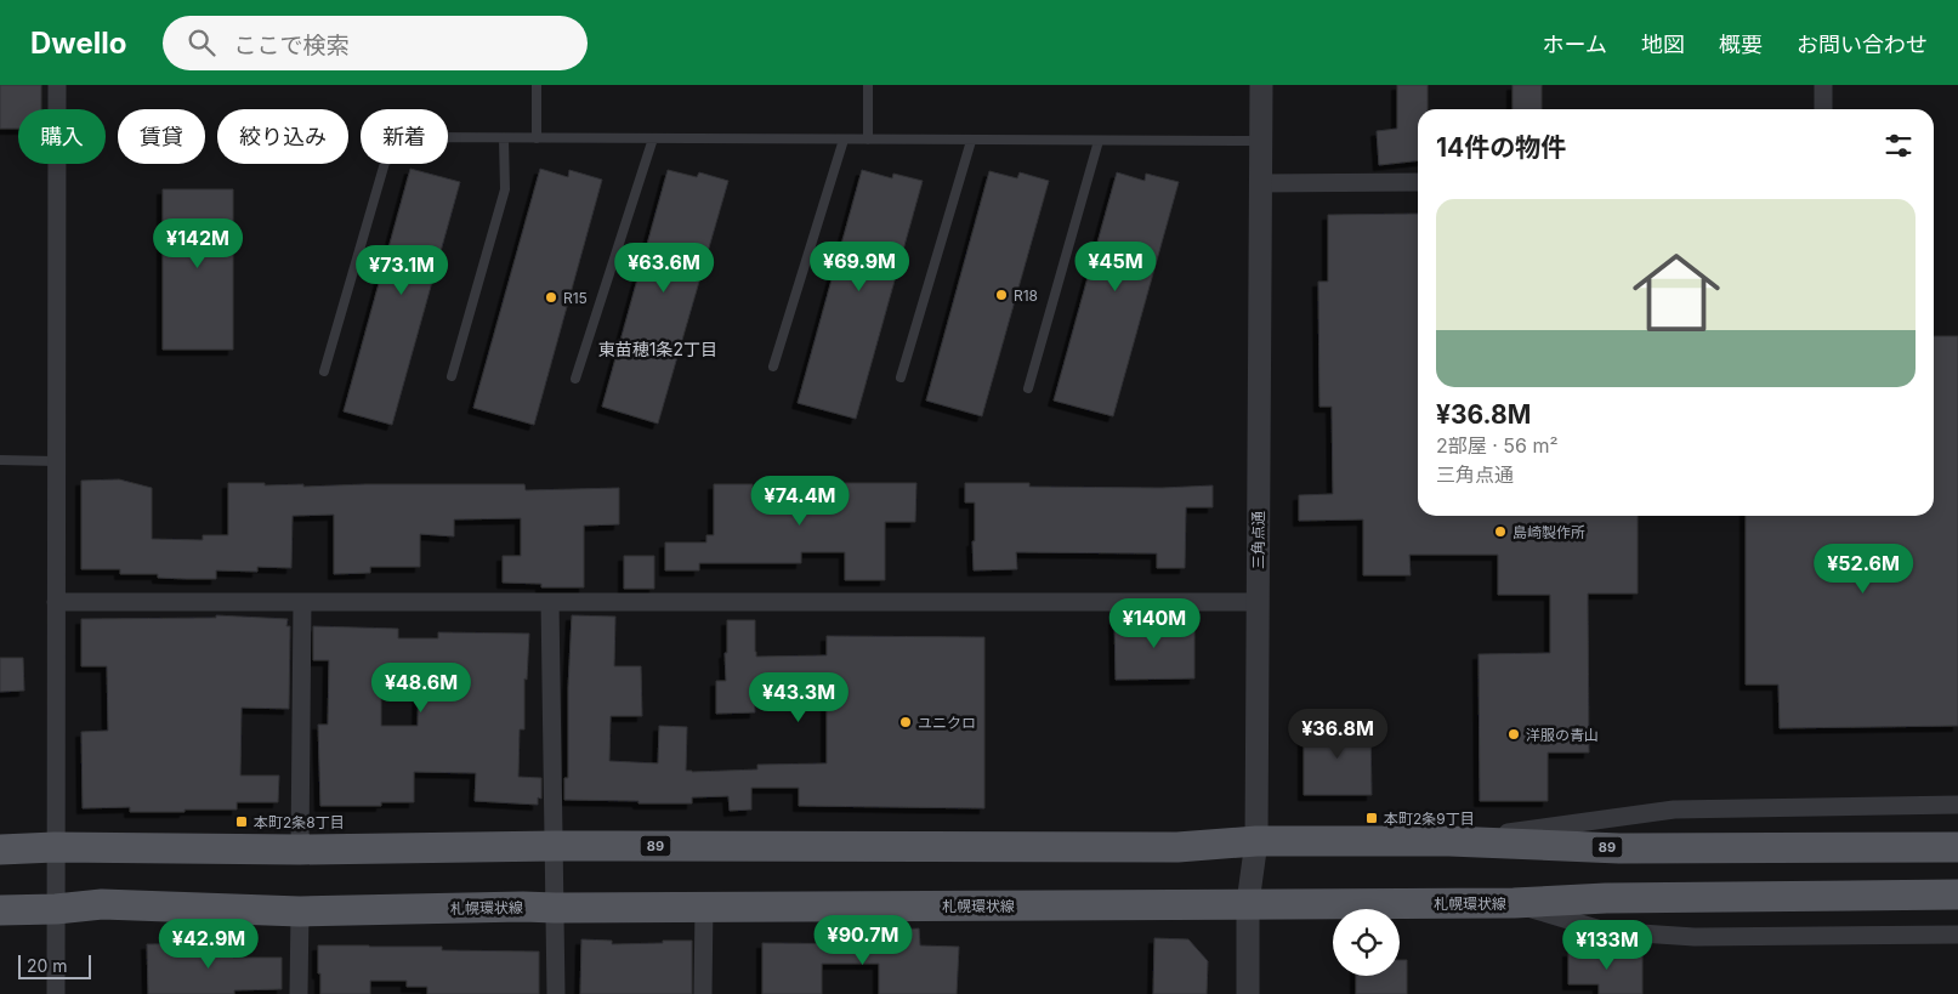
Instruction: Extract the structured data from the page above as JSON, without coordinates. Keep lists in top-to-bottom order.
{
  "streets": {
    "main road": ["89", "札幌環状線"],
    "street": ["三角点通"]
  },
  "crossings": [
    ["三角点通", "89"],
    ["三角点通", "札幌環状線"]
  ],
  "districts": ["東苗穂1条2丁目"],
  "places": {
    "other": [
      "R18",
      "R15",
      "島崎製作所",
      "ユニクロ",
      "洋服の青山"
    ],
    "transit": ["本町2条9丁目", "本町2条8丁目"]
  },
  "scale_bar": "20 m",
  "page": {
    "header": "Dwello",
    "search": "ここで検索",
    "nav": [
      "ホーム",
      "地図",
      "概要",
      "お問い合わせ"
    ],
    "chip": [
      "購入",
      "賃貸",
      "絞り込み",
      "新着"
    ],
    "heading": "14件の物件",
    "list": [
      {
        "name": "¥36.8M",
        "note": "2部屋 · 56 m² · 三角点通"
      }
    ],
    "price": [
      "¥142M",
      "¥69.9M",
      "¥45M",
      "¥63.6M",
      "¥73.1M",
      "¥74.4M",
      "¥52.6M",
      "¥140M",
      "¥48.6M",
      "¥43.3M",
      "¥36.8M",
      "¥90.7M",
      "¥42.9M",
      "¥133M"
    ],
    "scale": "20 m"
  }
}
